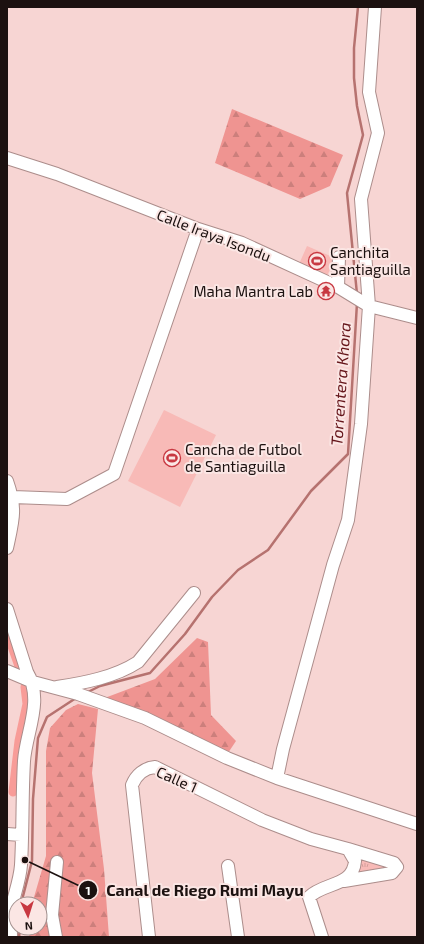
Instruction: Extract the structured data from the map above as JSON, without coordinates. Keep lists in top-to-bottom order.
{
  "streets": {
    "street": ["Calle Iraya Isondu", "Calle 1"]
  },
  "water": ["Torrentera Khora"],
  "places": {
    "sports": ["Canchita Santiaguilla", "Cancha de Futbol de Santiaguilla"],
    "temple": ["Maha Mantra Lab"],
    "other": ["Canal de Riego Rumi Mayu"]
  },
  "north": "bottom"
}
